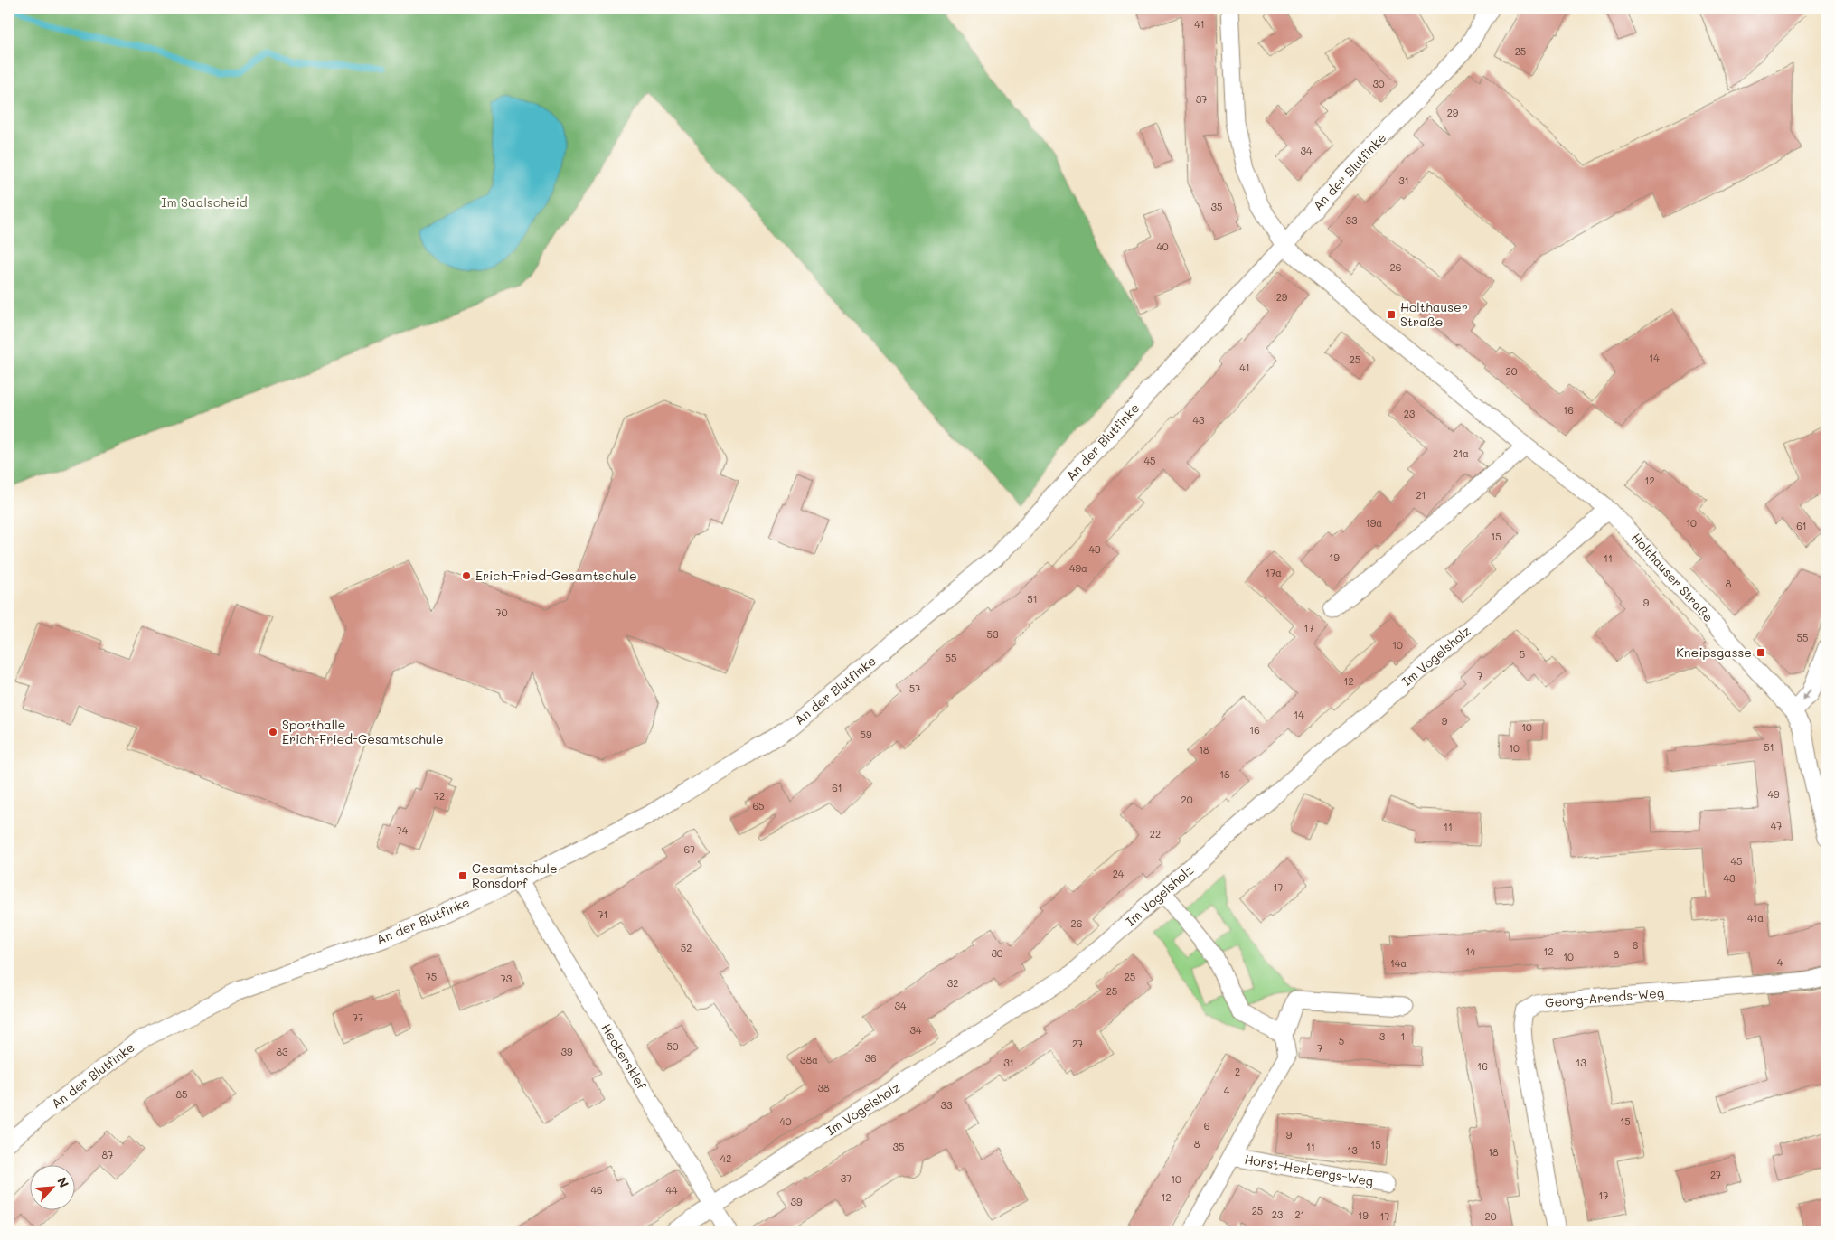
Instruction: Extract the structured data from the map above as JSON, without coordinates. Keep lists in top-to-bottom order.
{
  "streets": {
    "street": [
      "An der Blutfinke",
      "Holthauser Straße",
      "Im Vogelsholz",
      "Georg-Arends-Weg",
      "Heckersklef",
      "Horst-Herbergs-Weg"
    ]
  },
  "crossings": [
    ["An der Blutfinke", "Holthauser Straße"],
    ["An der Blutfinke", "Heckersklef"],
    ["Holthauser Straße", "Im Vogelsholz"],
    ["Im Vogelsholz", "Heckersklef"]
  ],
  "parks": ["Im Saalscheid"],
  "places": {
    "transit": ["Holthauser Straße", "Kneipsgasse", "Gesamtschule Ronsdorf"],
    "other": ["Erich-Fried-Gesamtschule", "Sporthalle Erich-Fried-Gesamtschule"]
  },
  "house_numbers": [
    "41",
    "25",
    "30",
    "37",
    "29",
    "34",
    "31",
    "35",
    "33",
    "40",
    "26",
    "29",
    "14",
    "25",
    "41",
    "20",
    "16",
    "23",
    "43",
    "21a",
    "45",
    "12",
    "21",
    "19a",
    "10",
    "61",
    "15",
    "49",
    "19",
    "11",
    "49a",
    "17a",
    "8",
    "51",
    "9",
    "70",
    "17",
    "53",
    "55",
    "10",
    "5",
    "55",
    "7",
    "12",
    "57",
    "14",
    "9",
    "10",
    "16",
    "59",
    "51",
    "10",
    "18",
    "18",
    "61",
    "49",
    "72",
    "20",
    "65",
    "47",
    "11",
    "74",
    "22",
    "67",
    "45",
    "24",
    "43",
    "17",
    "71",
    "41a",
    "26",
    "6",
    "52",
    "14",
    "12",
    "30",
    "8",
    "10",
    "4",
    "14a",
    "75",
    "25",
    "73",
    "32",
    "25",
    "34",
    "77",
    "34",
    "3",
    "1",
    "5",
    "27",
    "50",
    "7",
    "83",
    "39",
    "36",
    "38a",
    "31",
    "13",
    "16",
    "2",
    "38",
    "4",
    "85",
    "33",
    "40",
    "15",
    "6",
    "9",
    "8",
    "15",
    "35",
    "11",
    "13",
    "18",
    "87",
    "42",
    "27",
    "37",
    "10",
    "46",
    "44",
    "17",
    "12",
    "39",
    "25",
    "23",
    "21",
    "19",
    "17",
    "20"
  ],
  "north": "top right"
}
